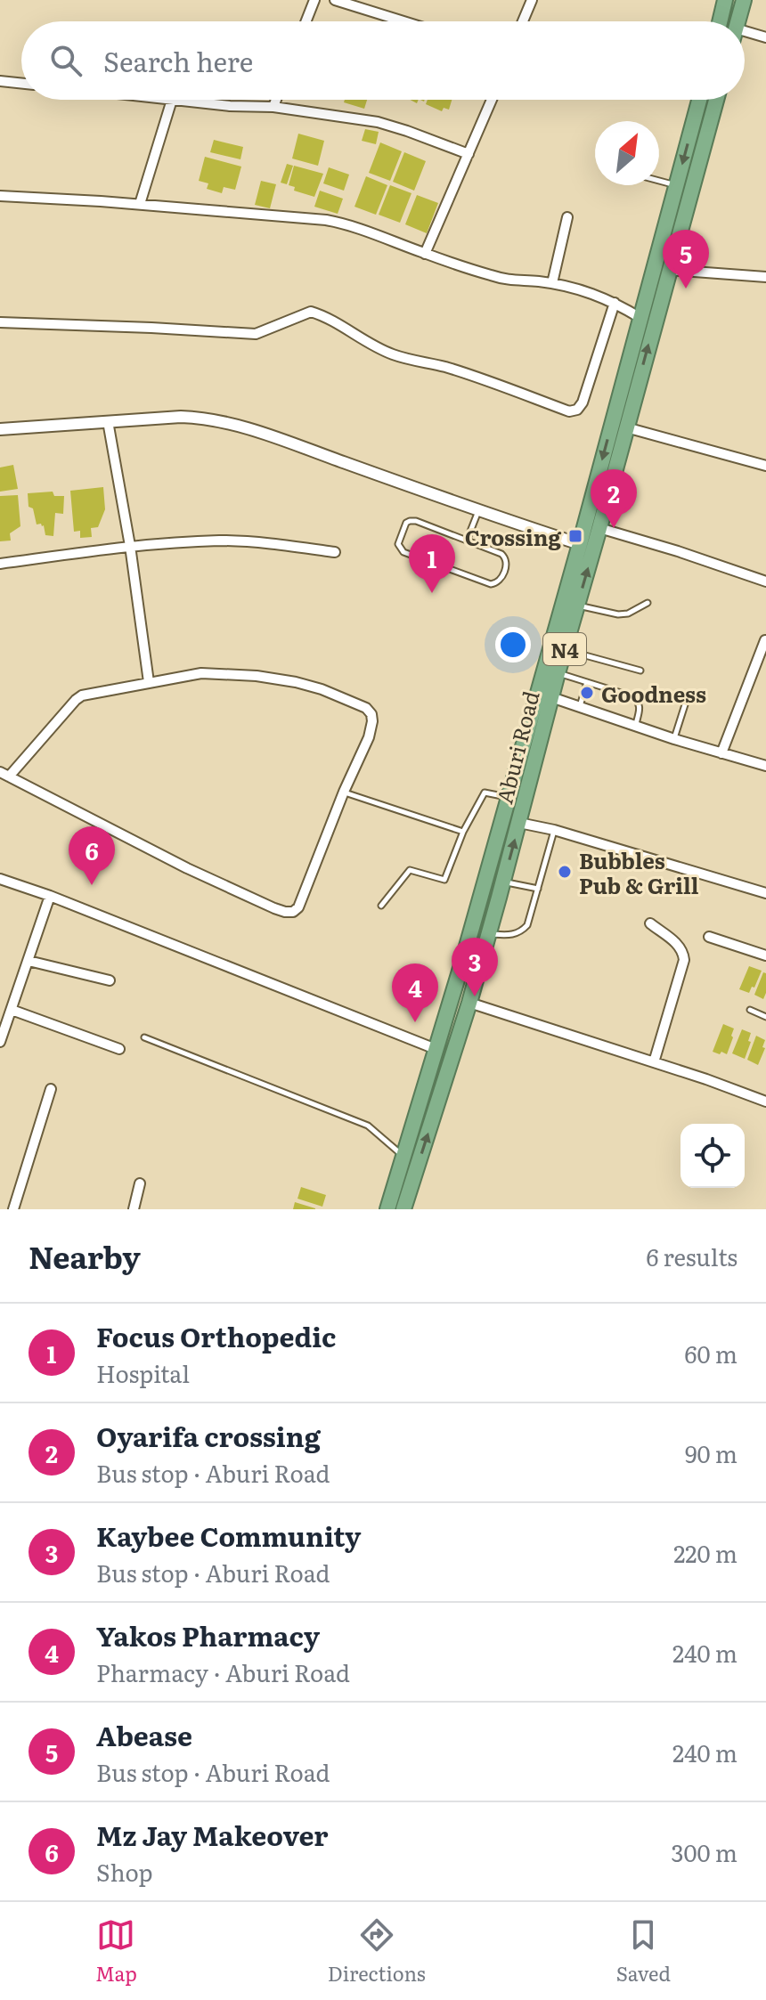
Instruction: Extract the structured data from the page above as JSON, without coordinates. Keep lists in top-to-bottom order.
{
  "streets": {
    "highway": ["N4", "Aburi Road"]
  },
  "places": {
    "transit": ["Crossing"],
    "other": ["Goodness", "Bubbles Pub & Grill"]
  },
  "north": "top right",
  "page": {
    "search": "Search here",
    "pins": [
      "5",
      "2",
      "1",
      "6",
      "3",
      "4"
    ],
    "heading": ["Nearby", "6 results"],
    "list": [
      {
        "mark": "1",
        "name": "Focus Orthopedic",
        "note": "Hospital",
        "value": "60 m"
      },
      {
        "mark": "2",
        "name": "Oyarifa crossing",
        "note": "Bus stop · Aburi Road",
        "value": "90 m"
      },
      {
        "mark": "3",
        "name": "Kaybee Community",
        "note": "Bus stop · Aburi Road",
        "value": "220 m"
      },
      {
        "mark": "4",
        "name": "Yakos Pharmacy",
        "note": "Pharmacy · Aburi Road",
        "value": "240 m"
      },
      {
        "mark": "5",
        "name": "Abease",
        "note": "Bus stop · Aburi Road",
        "value": "240 m"
      },
      {
        "mark": "6",
        "name": "Mz Jay Makeover",
        "note": "Shop",
        "value": "300 m"
      }
    ],
    "nav": ["Map", "Directions", "Saved"]
  }
}
